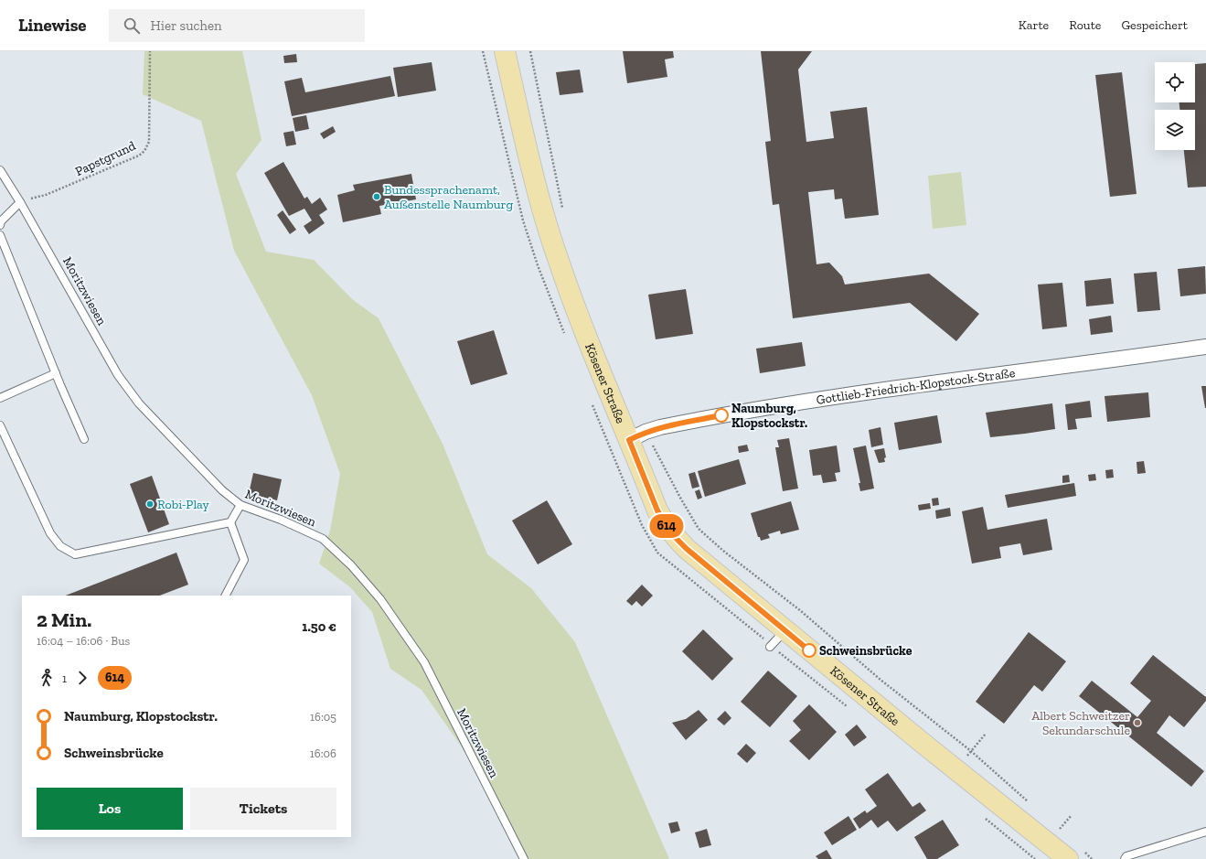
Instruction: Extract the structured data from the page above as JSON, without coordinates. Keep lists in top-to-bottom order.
{
  "streets": {
    "main road": ["Kösener Straße"],
    "street": ["Gottlieb-Friedrich-Klopstock-Straße"],
    "lane": ["Moritzwiesen"],
    "path": ["Papstgrund"]
  },
  "crossings": [
    ["Papstgrund", "Moritzwiesen"],
    ["Kösener Straße", "Gottlieb-Friedrich-Klopstock-Straße"]
  ],
  "places": [
    "Bundessprachenamt, Außenstelle Naumburg",
    "Naumburg, Klopstockstr.",
    "Robi-Play",
    "Schweinsbrücke",
    "Albert Schweitzer Sekundarschule"
  ],
  "lines": ["bus line 614"],
  "page": {
    "header": "Linewise",
    "search": "Hier suchen",
    "nav": ["Karte", "Route", "Gespeichert"],
    "on_map": "614",
    "heading": ["2 Min.", "16:04 – 16:06 · Bus", "1.50 €"],
    "legs": ["1", "614"],
    "list": [
      {
        "name": "Naumburg, Klopstockstr.",
        "value": "16:05"
      },
      {
        "name": "Schweinsbrücke",
        "value": "16:06"
      }
    ],
    "buttons": ["Los", "Tickets"]
  }
}
